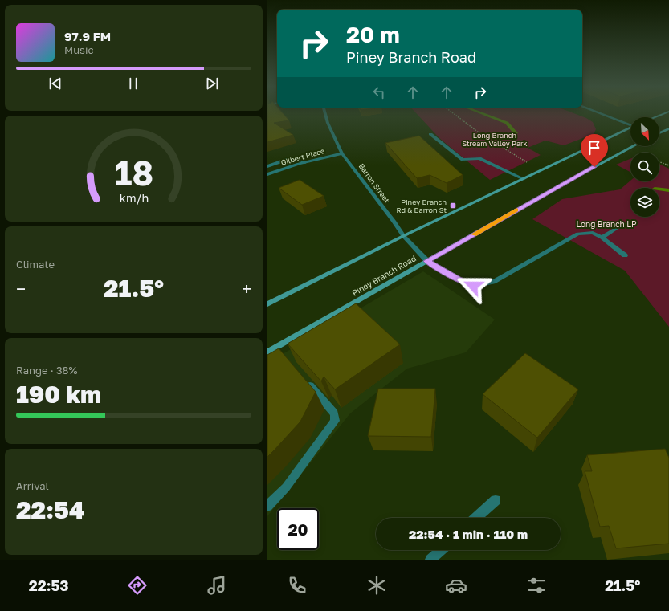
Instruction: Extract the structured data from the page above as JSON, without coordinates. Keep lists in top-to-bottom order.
{
  "streets": {
    "main road": ["Piney Branch Road"],
    "street": ["Gilbert Place", "Barron Street"]
  },
  "crossings": [
    ["Gilbert Place", "Barron Street"],
    ["Barron Street", "Piney Branch Road"]
  ],
  "parks": ["Long Branch Stream Valley Park", "Long Branch LP"],
  "places": {
    "transit": ["Piney Branch Rd & Barron St"]
  },
  "north": "bottom right",
  "page": {
    "turn": ["20 m", "Piney Branch Road"],
    "song": ["97.9 FM", "Music"],
    "tile": [
      "Climate",
      ["Range · 38%", "190 km"],
      ["Arrival", "22:54"]
    ],
    "heat": ["−", "21.5°", "+"],
    "limit": "20",
    "trip": "22:54 · 1 min · 110 m",
    "tabs": ["22:53", "21.5°"],
    "gauge": ["18", "km/h"]
  }
}
